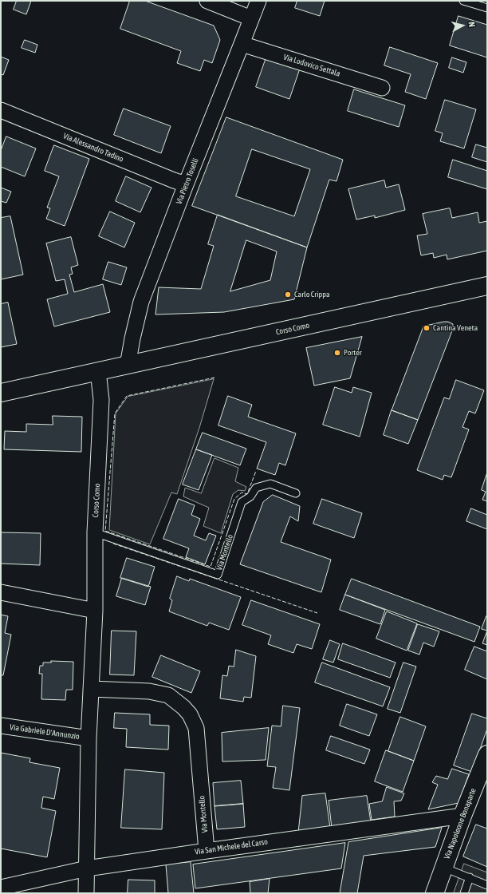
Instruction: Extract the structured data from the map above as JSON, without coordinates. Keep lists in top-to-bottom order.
{
  "streets": {
    "main road": ["Corso Como", "Via Napoleone Bonaparte"],
    "street": [
      "Via Lodovico Settala",
      "Via Alessandro Tadino",
      "Via Pietro Toselli",
      "Via Montello",
      "Via Gabriele D'Annunzio",
      "Via San Michele del Carso"
    ]
  },
  "crossings": [
    ["Via Lodovico Settala", "Via Pietro Toselli"],
    ["Via Alessandro Tadino", "Via Pietro Toselli"],
    ["Via Pietro Toselli", "Corso Como"],
    ["Corso Como", "Via Montello"],
    ["Via Montello", "Via San Michele del Carso"],
    ["Via Napoleone Bonaparte", "Via San Michele del Carso"]
  ],
  "places": ["Carlo Crippa", "Cantina Veneta", "Porter"],
  "north": "right"
}
